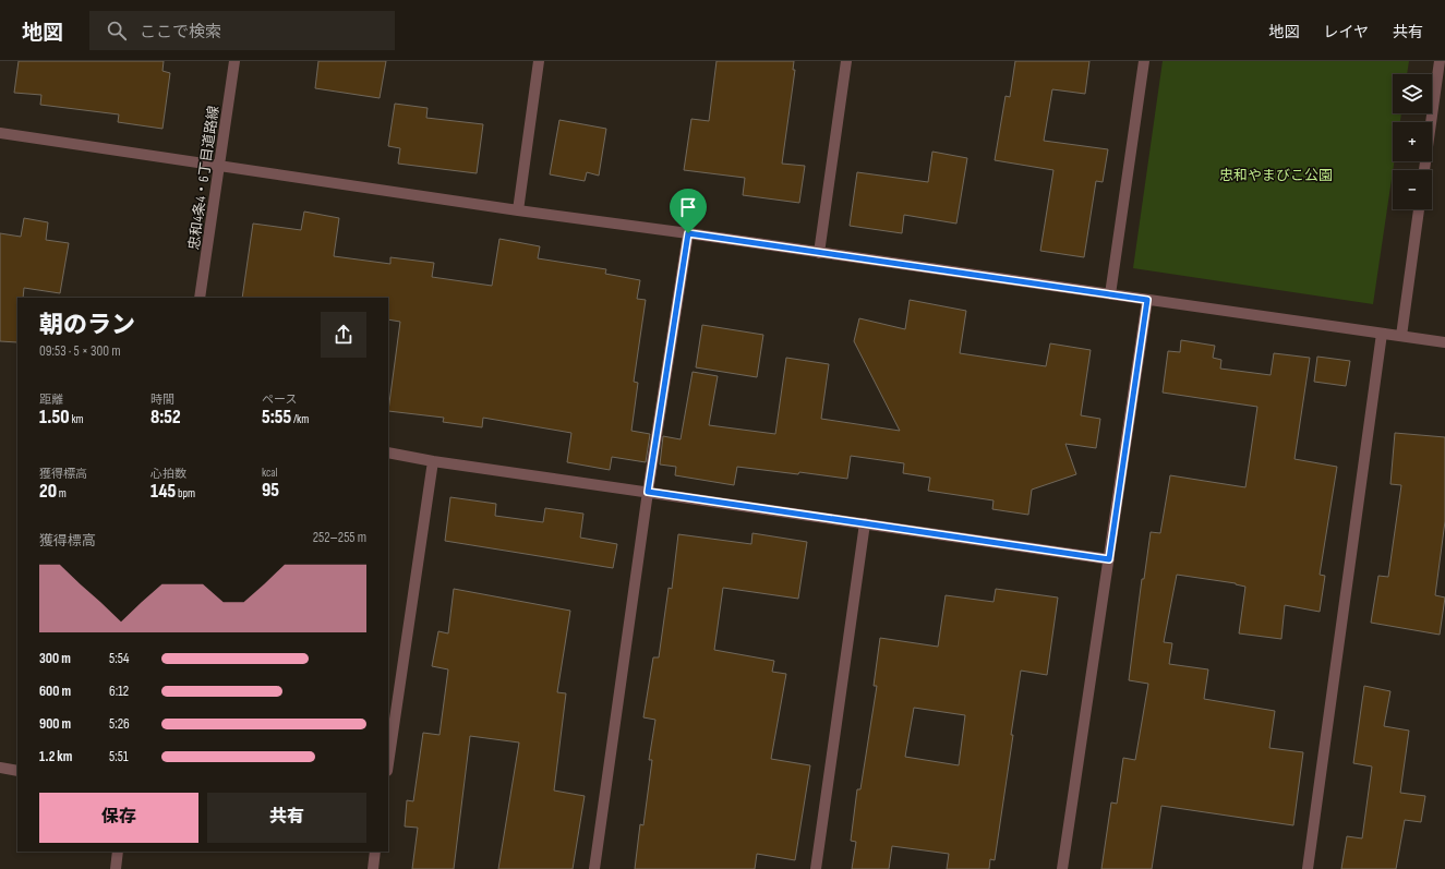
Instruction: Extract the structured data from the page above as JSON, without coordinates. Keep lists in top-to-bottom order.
{
  "streets": {
    "street": ["忠和4条4・6丁目道路線"]
  },
  "parks": ["忠和やまびこ公園"],
  "page": {
    "header": "地図",
    "search": "ここで検索",
    "nav": ["地図", "レイヤ", "共有"],
    "map_buttons": ["+", "−"],
    "heading": ["朝のラン", "09:53 · 5 × 300 m"],
    "stats": [
      ["距離", "1.50 km"],
      ["時間", "8:52"],
      ["ペース", "5:55 /km"],
      ["獲得標高", "20 m"],
      ["心拍数", "145 bpm"],
      ["kcal", "95"]
    ],
    "chart": ["獲得標高", "252–255 m"],
    "list": [
      {
        "name": "300 m",
        "note": "5:54"
      },
      {
        "name": "600 m",
        "note": "6:12"
      },
      {
        "name": "900 m",
        "note": "5:26"
      },
      {
        "name": "1.2 km",
        "note": "5:51"
      }
    ],
    "buttons": ["保存", "共有"]
  }
}
